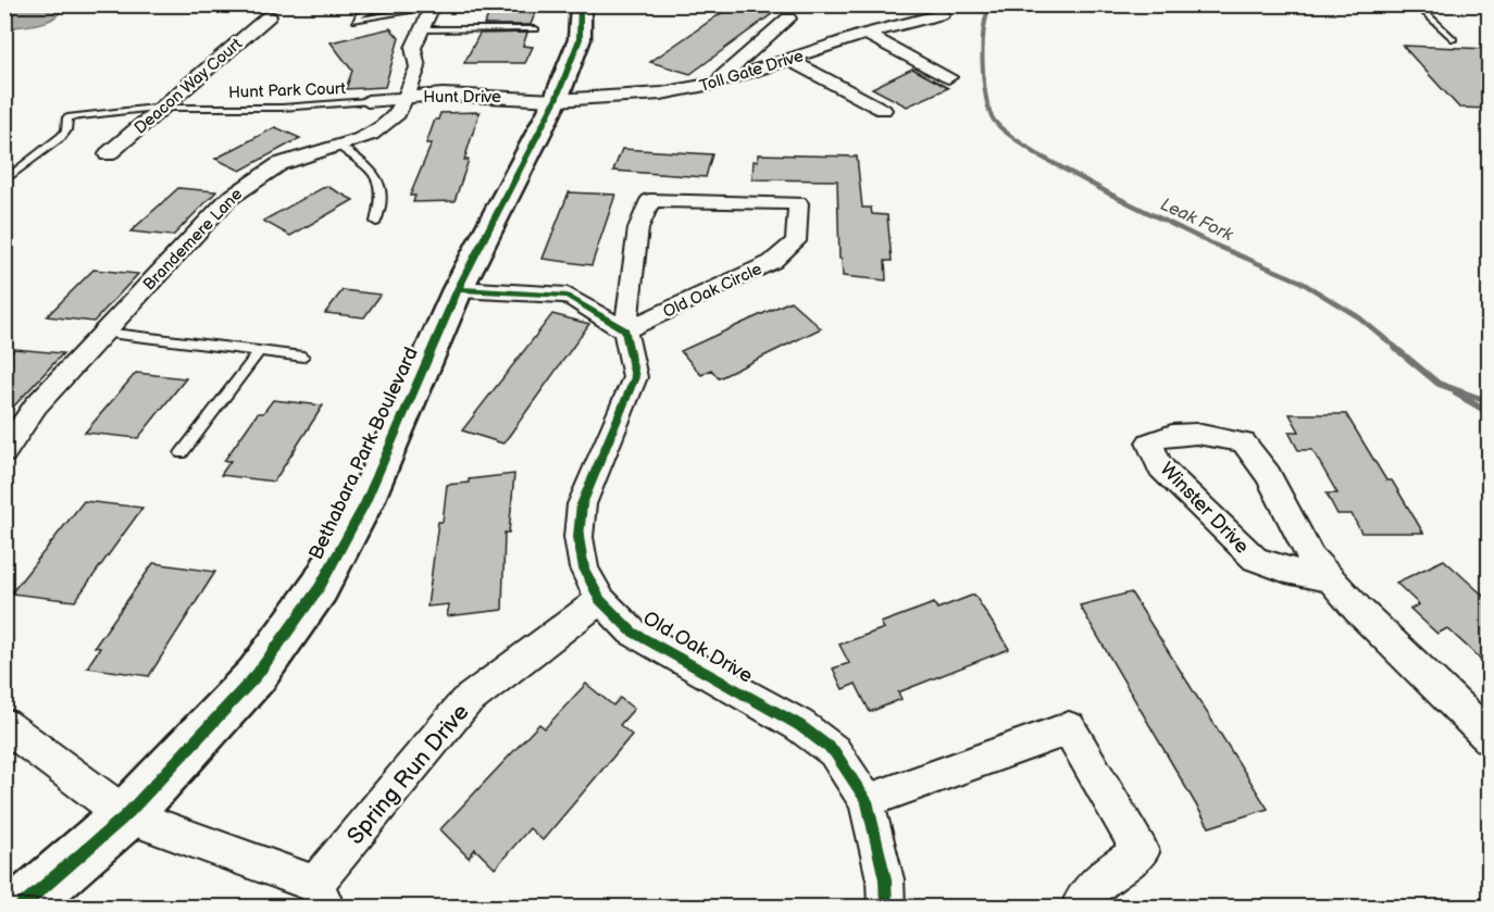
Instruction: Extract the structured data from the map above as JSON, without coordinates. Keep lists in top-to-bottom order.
{
  "streets": {
    "street": [
      "Toll Gate Drive",
      "Deacon Way Court",
      "Hunt Drive",
      "Brandemere Lane",
      "Old Oak Circle",
      "Bethabara Park Boulevard",
      "Winster Drive",
      "Old Oak Drive",
      "Spring Run Drive"
    ],
    "lane": ["Hunt Park Court"]
  },
  "crossings": [
    ["Toll Gate Drive", "Hunt Drive"],
    ["Toll Gate Drive", "Bethabara Park Boulevard"],
    ["Deacon Way Court", "Hunt Park Court"],
    ["Hunt Park Court", "Hunt Drive"],
    ["Hunt Drive", "Brandemere Lane"],
    ["Hunt Drive", "Bethabara Park Boulevard"],
    ["Old Oak Circle", "Old Oak Drive"],
    ["Old Oak Drive", "Spring Run Drive"]
  ],
  "water": ["Leak Fork"]
}
